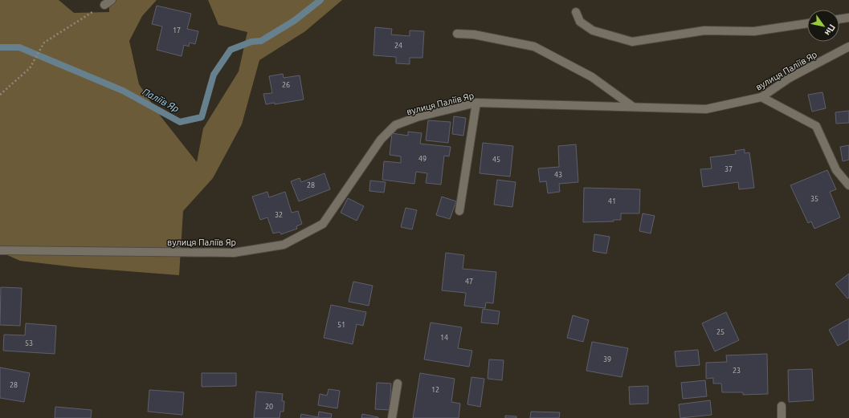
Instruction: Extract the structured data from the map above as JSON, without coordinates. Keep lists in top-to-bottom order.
{
  "streets": {
    "street": ["вулиця Паліїв Яр"]
  },
  "water": ["Паліїв Яр"],
  "house_numbers": [
    "17",
    "24",
    "26",
    "49",
    "45",
    "37",
    "43",
    "28",
    "35",
    "41",
    "32",
    "47",
    "51",
    "25",
    "14",
    "53",
    "39",
    "23",
    "28",
    "12",
    "20"
  ],
  "north": "bottom right"
}
